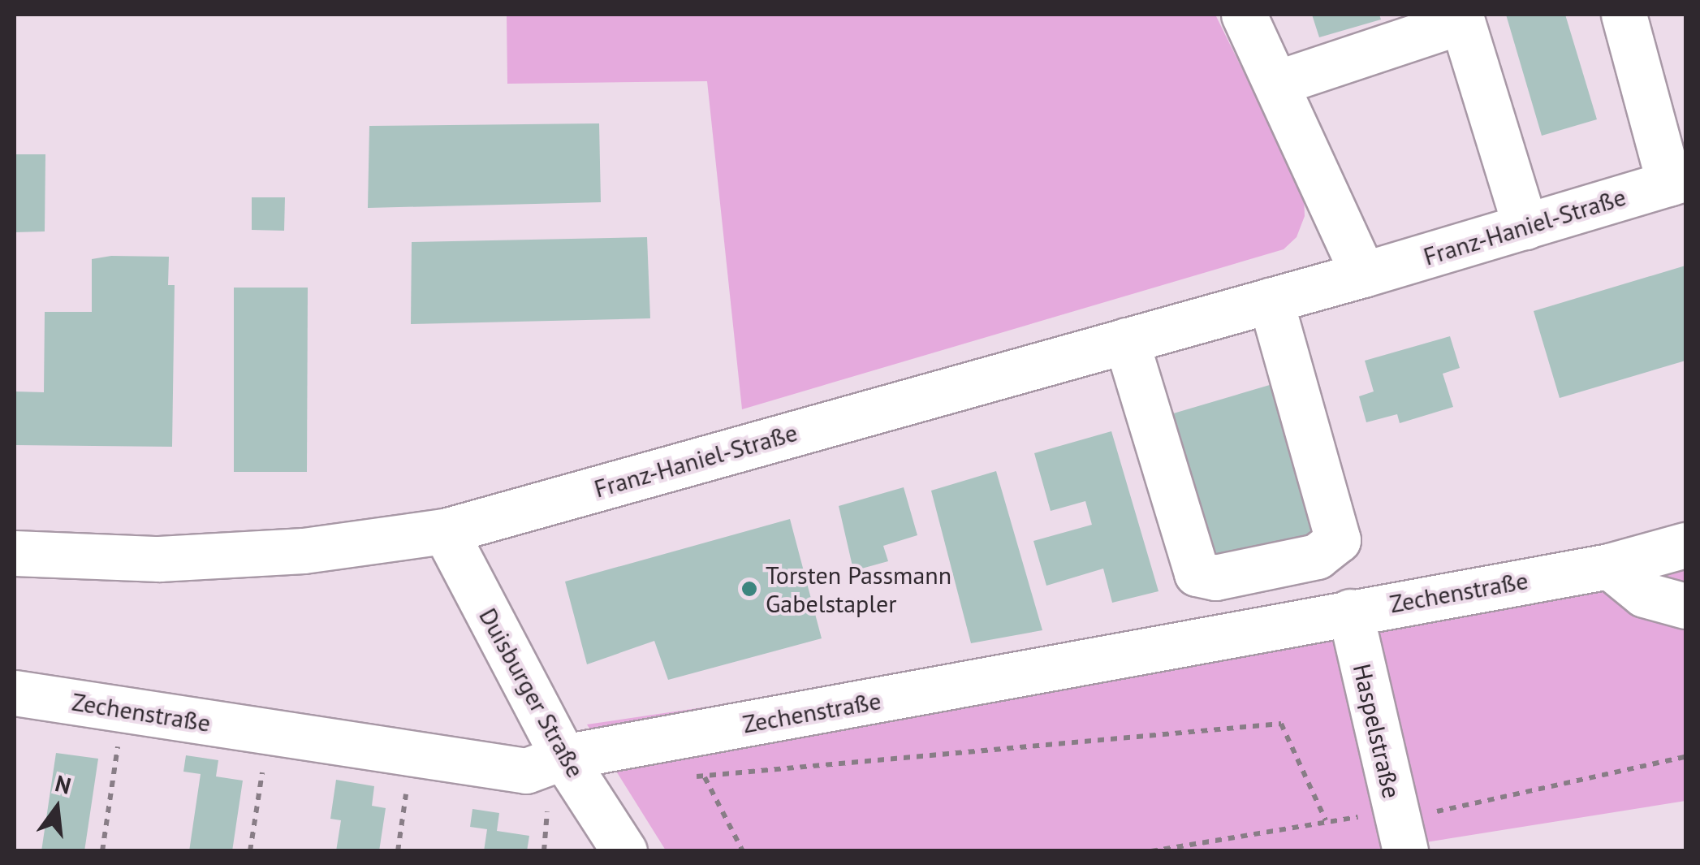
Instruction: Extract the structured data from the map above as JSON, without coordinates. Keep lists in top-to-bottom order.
{
  "streets": {
    "street": [
      "Franz-Haniel-Straße",
      "Zechenstraße",
      "Duisburger Straße",
      "Haspelstraße"
    ]
  },
  "crossings": [
    ["Franz-Haniel-Straße", "Duisburger Straße"],
    ["Zechenstraße", "Duisburger Straße"],
    ["Zechenstraße", "Haspelstraße"]
  ],
  "places": ["Torsten Passmann Gabelstapler"],
  "north": "top"
}
